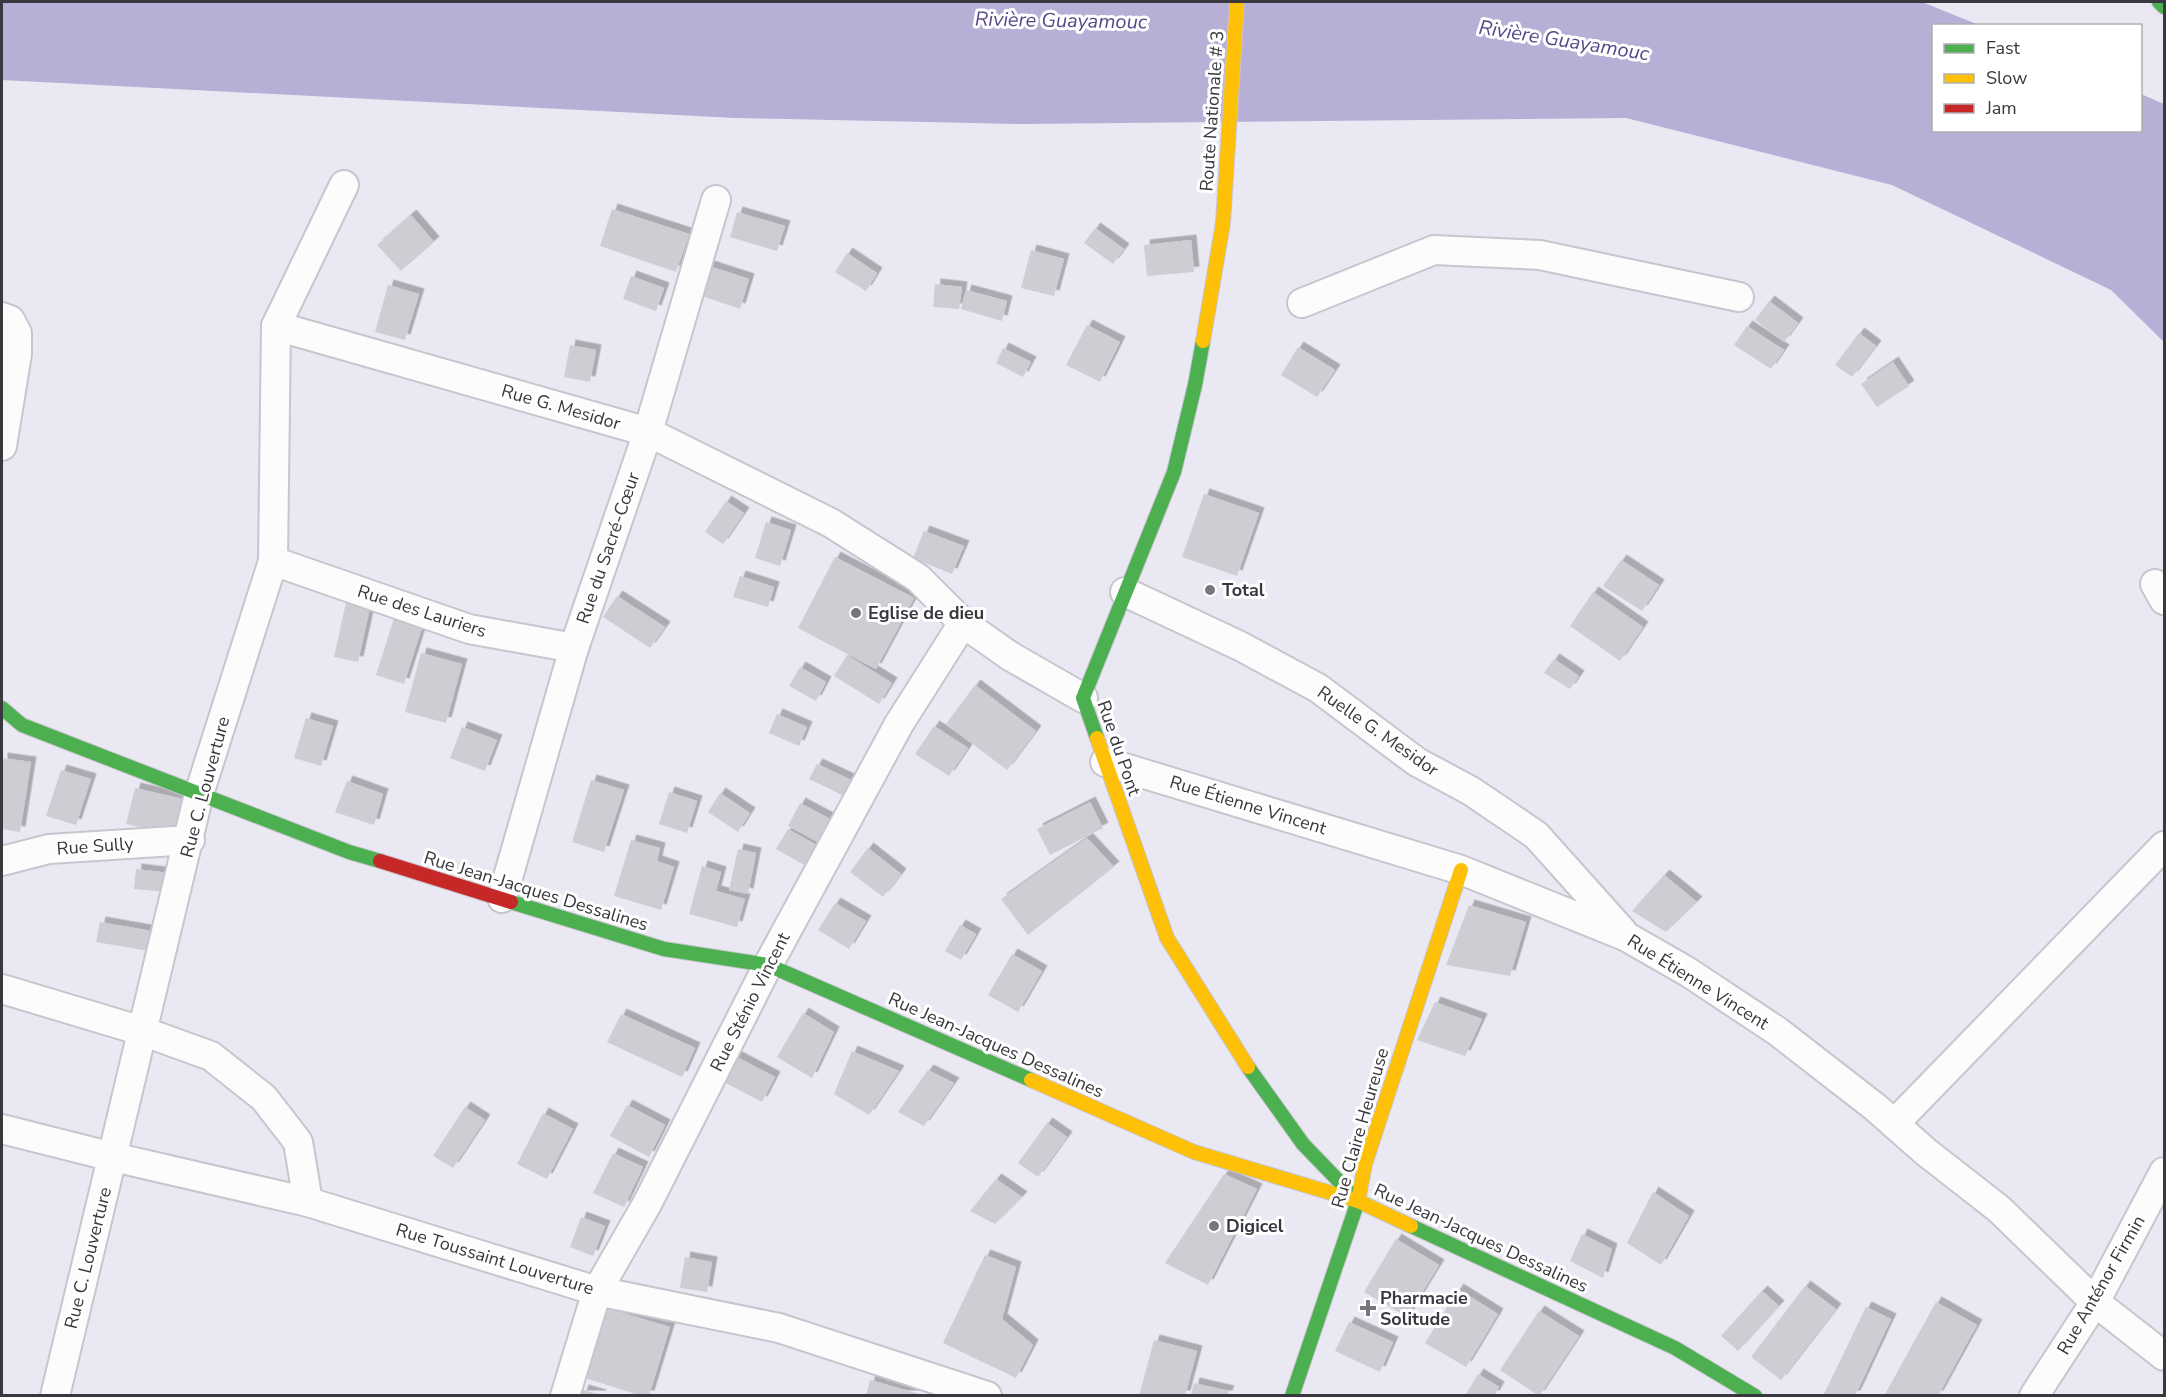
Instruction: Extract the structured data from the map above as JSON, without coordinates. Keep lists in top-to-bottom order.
{
  "streets": {
    "main road": [
      "Route Nationale # 3",
      "Rue du Pont",
      "Rue Jean-Jacques Dessalines",
      "Rue Claire Heureuse"
    ],
    "street": [
      "Rue G. Mesidor",
      "Rue du Sacré-Cœur",
      "Rue des Lauriers",
      "Ruelle G. Mesidor",
      "Rue C. Louverture",
      "Rue Étienne Vincent",
      "Rue Sully",
      "Rue Sténio Vincent",
      "Rue Toussaint Louverture",
      "Rue Anténor Firmin"
    ]
  },
  "crossings": [
    ["Route Nationale # 3", "Rue du Pont"],
    ["Rue G. Mesidor", "Rue du Sacré-Cœur"],
    ["Rue G. Mesidor", "Rue du Pont"],
    ["Rue G. Mesidor", "Rue C. Louverture"],
    ["Rue G. Mesidor", "Rue Sténio Vincent"],
    ["Rue du Sacré-Cœur", "Rue des Lauriers"],
    ["Rue du Sacré-Cœur", "Rue Jean-Jacques Dessalines"],
    ["Rue des Lauriers", "Rue C. Louverture"],
    ["Ruelle G. Mesidor", "Rue du Pont"],
    ["Ruelle G. Mesidor", "Rue Étienne Vincent"],
    ["Rue du Pont", "Rue Étienne Vincent"],
    ["Rue du Pont", "Rue Jean-Jacques Dessalines"],
    ["Rue du Pont", "Rue Claire Heureuse"],
    ["Rue C. Louverture", "Rue Sully"],
    ["Rue C. Louverture", "Rue Jean-Jacques Dessalines"],
    ["Rue C. Louverture", "Rue Toussaint Louverture"],
    ["Rue Étienne Vincent", "Rue Claire Heureuse"],
    ["Rue Étienne Vincent", "Rue Anténor Firmin"],
    ["Rue Jean-Jacques Dessalines", "Rue Sténio Vincent"],
    ["Rue Jean-Jacques Dessalines", "Rue Claire Heureuse"],
    ["Rue Sténio Vincent", "Rue Toussaint Louverture"]
  ],
  "water": ["Rivière Guayamouc"],
  "places": {
    "other": ["Total", "Eglise de dieu", "Digicel"],
    "health": ["Pharmacie Solitude"]
  },
  "legend": ["Fast", "Slow", "Jam"]
}
